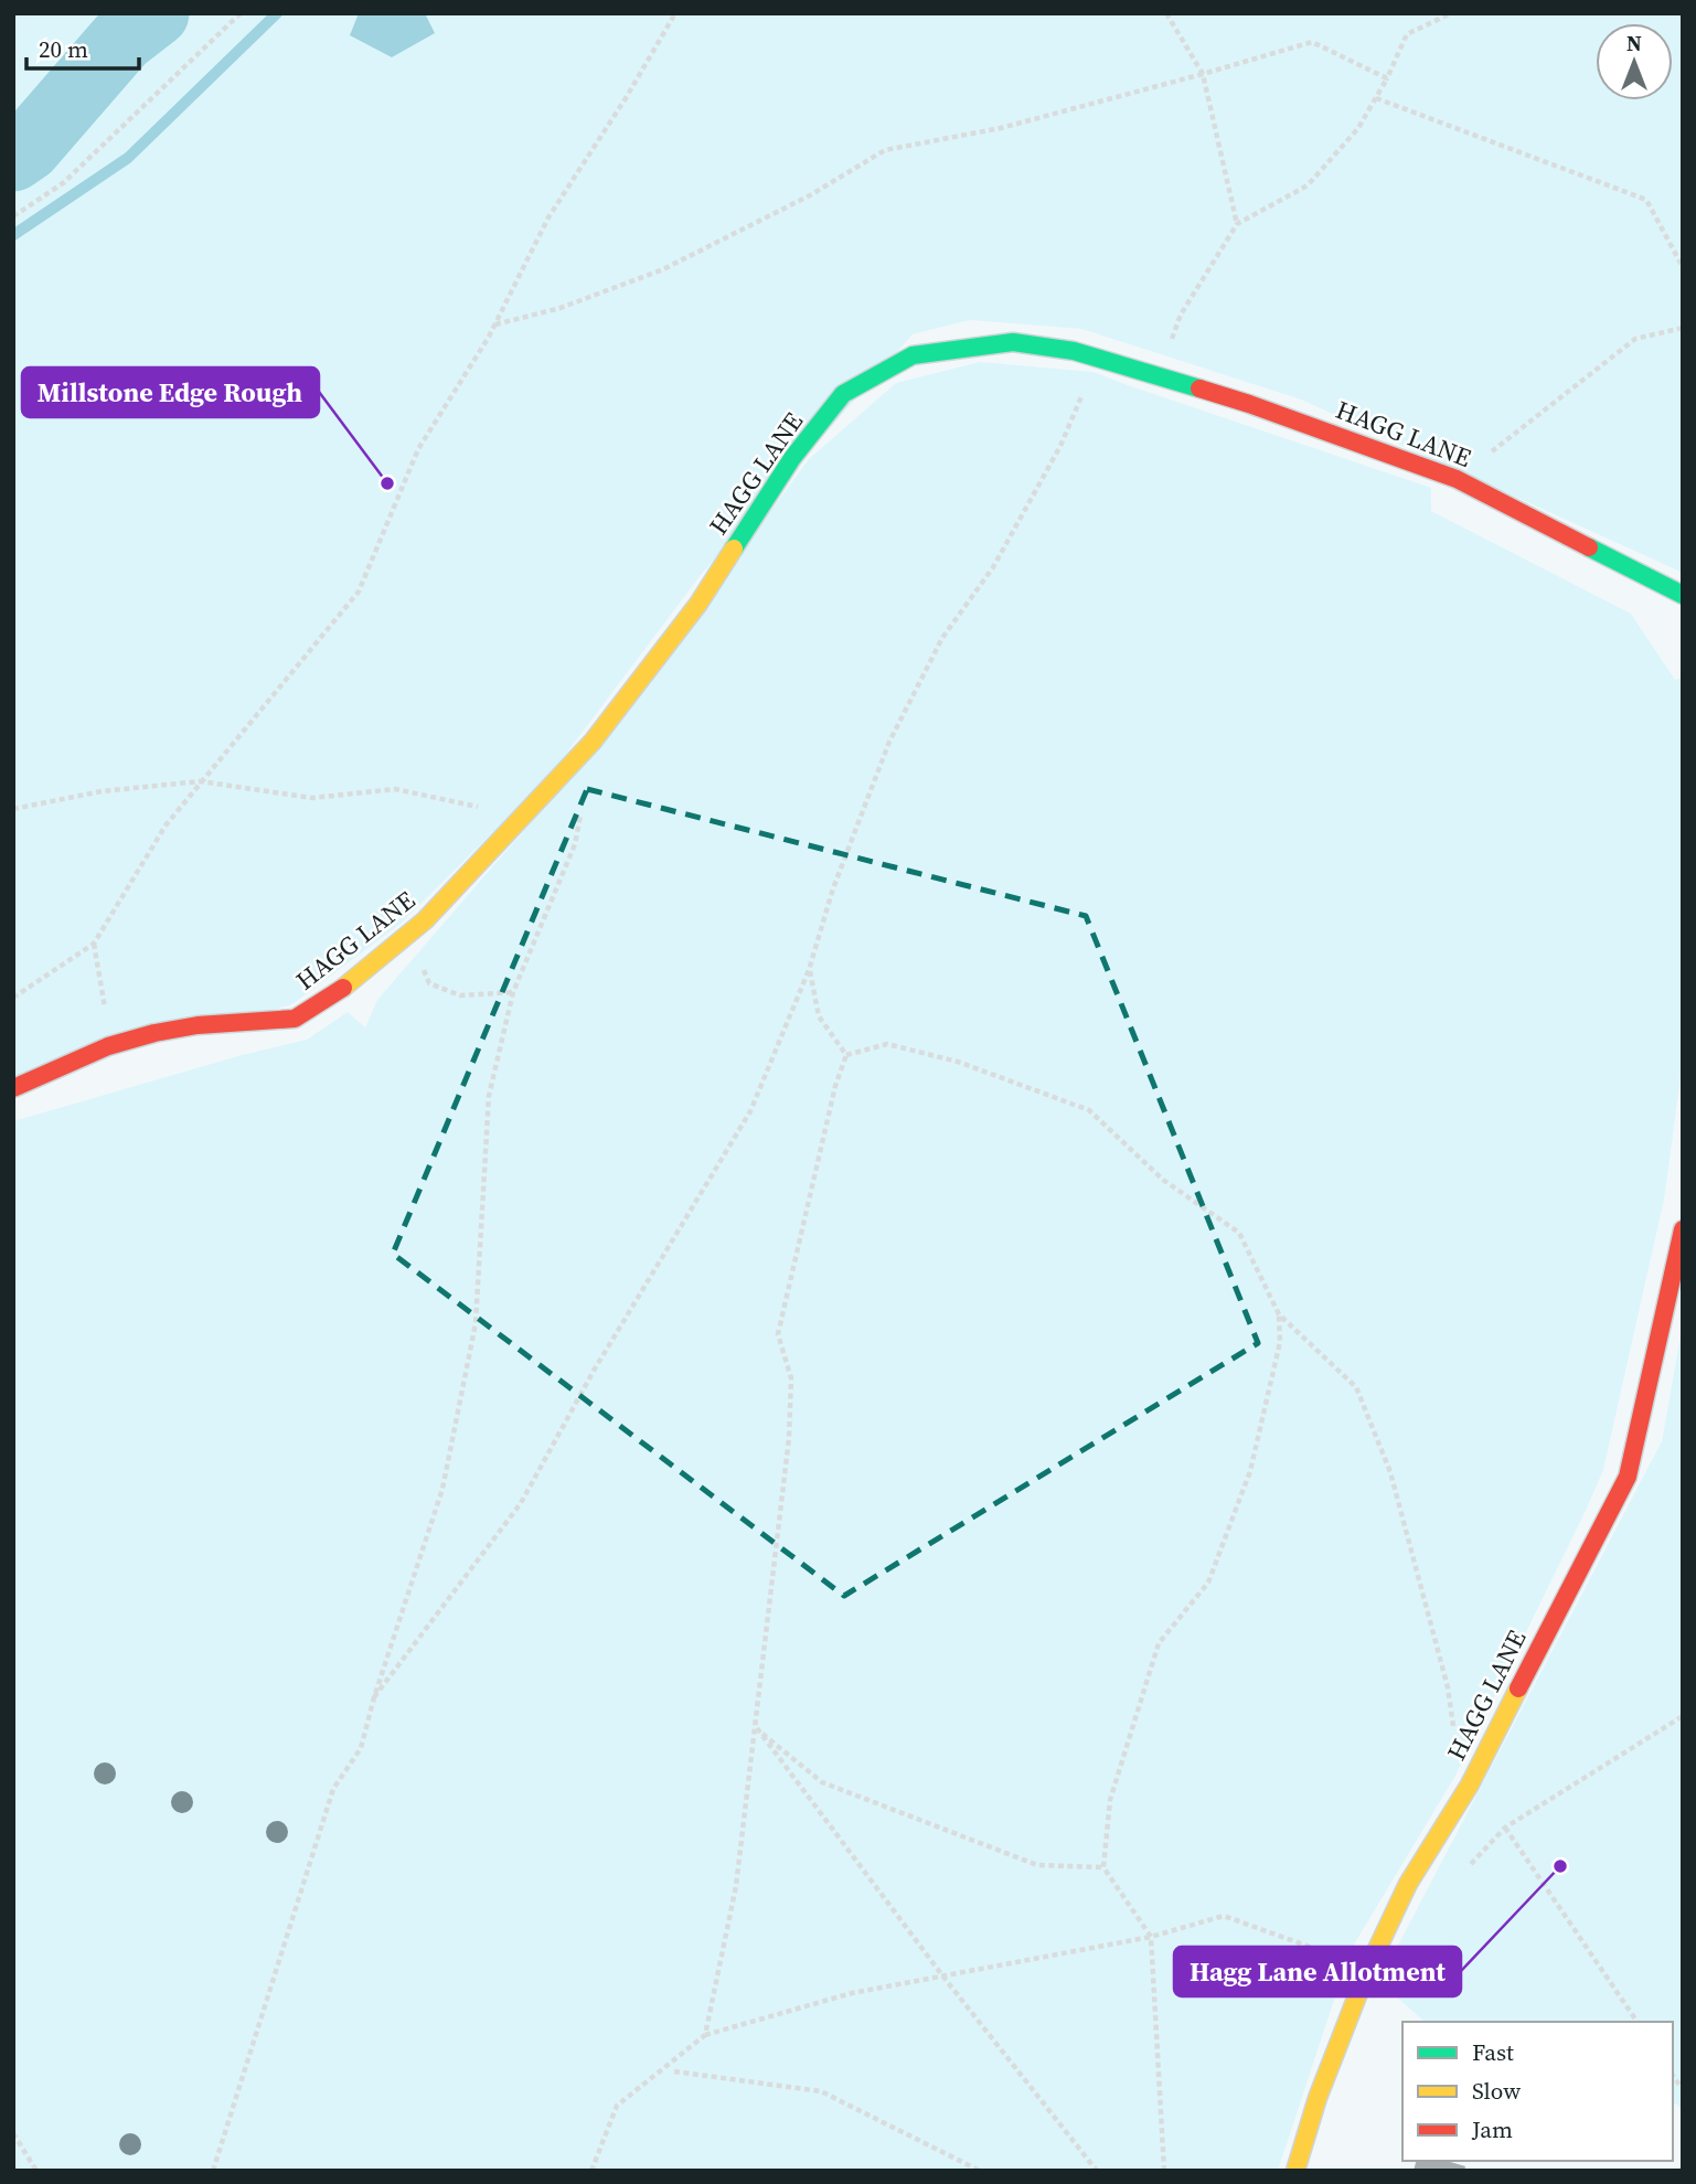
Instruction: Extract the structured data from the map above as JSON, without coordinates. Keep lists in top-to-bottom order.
{
  "streets": {
    "street": ["HAGG LANE"]
  },
  "places": ["Millstone Edge Rough", "Hagg Lane Allotment"],
  "legend": ["Fast", "Slow", "Jam"],
  "scale_bar": "20 m",
  "north": "top"
}
